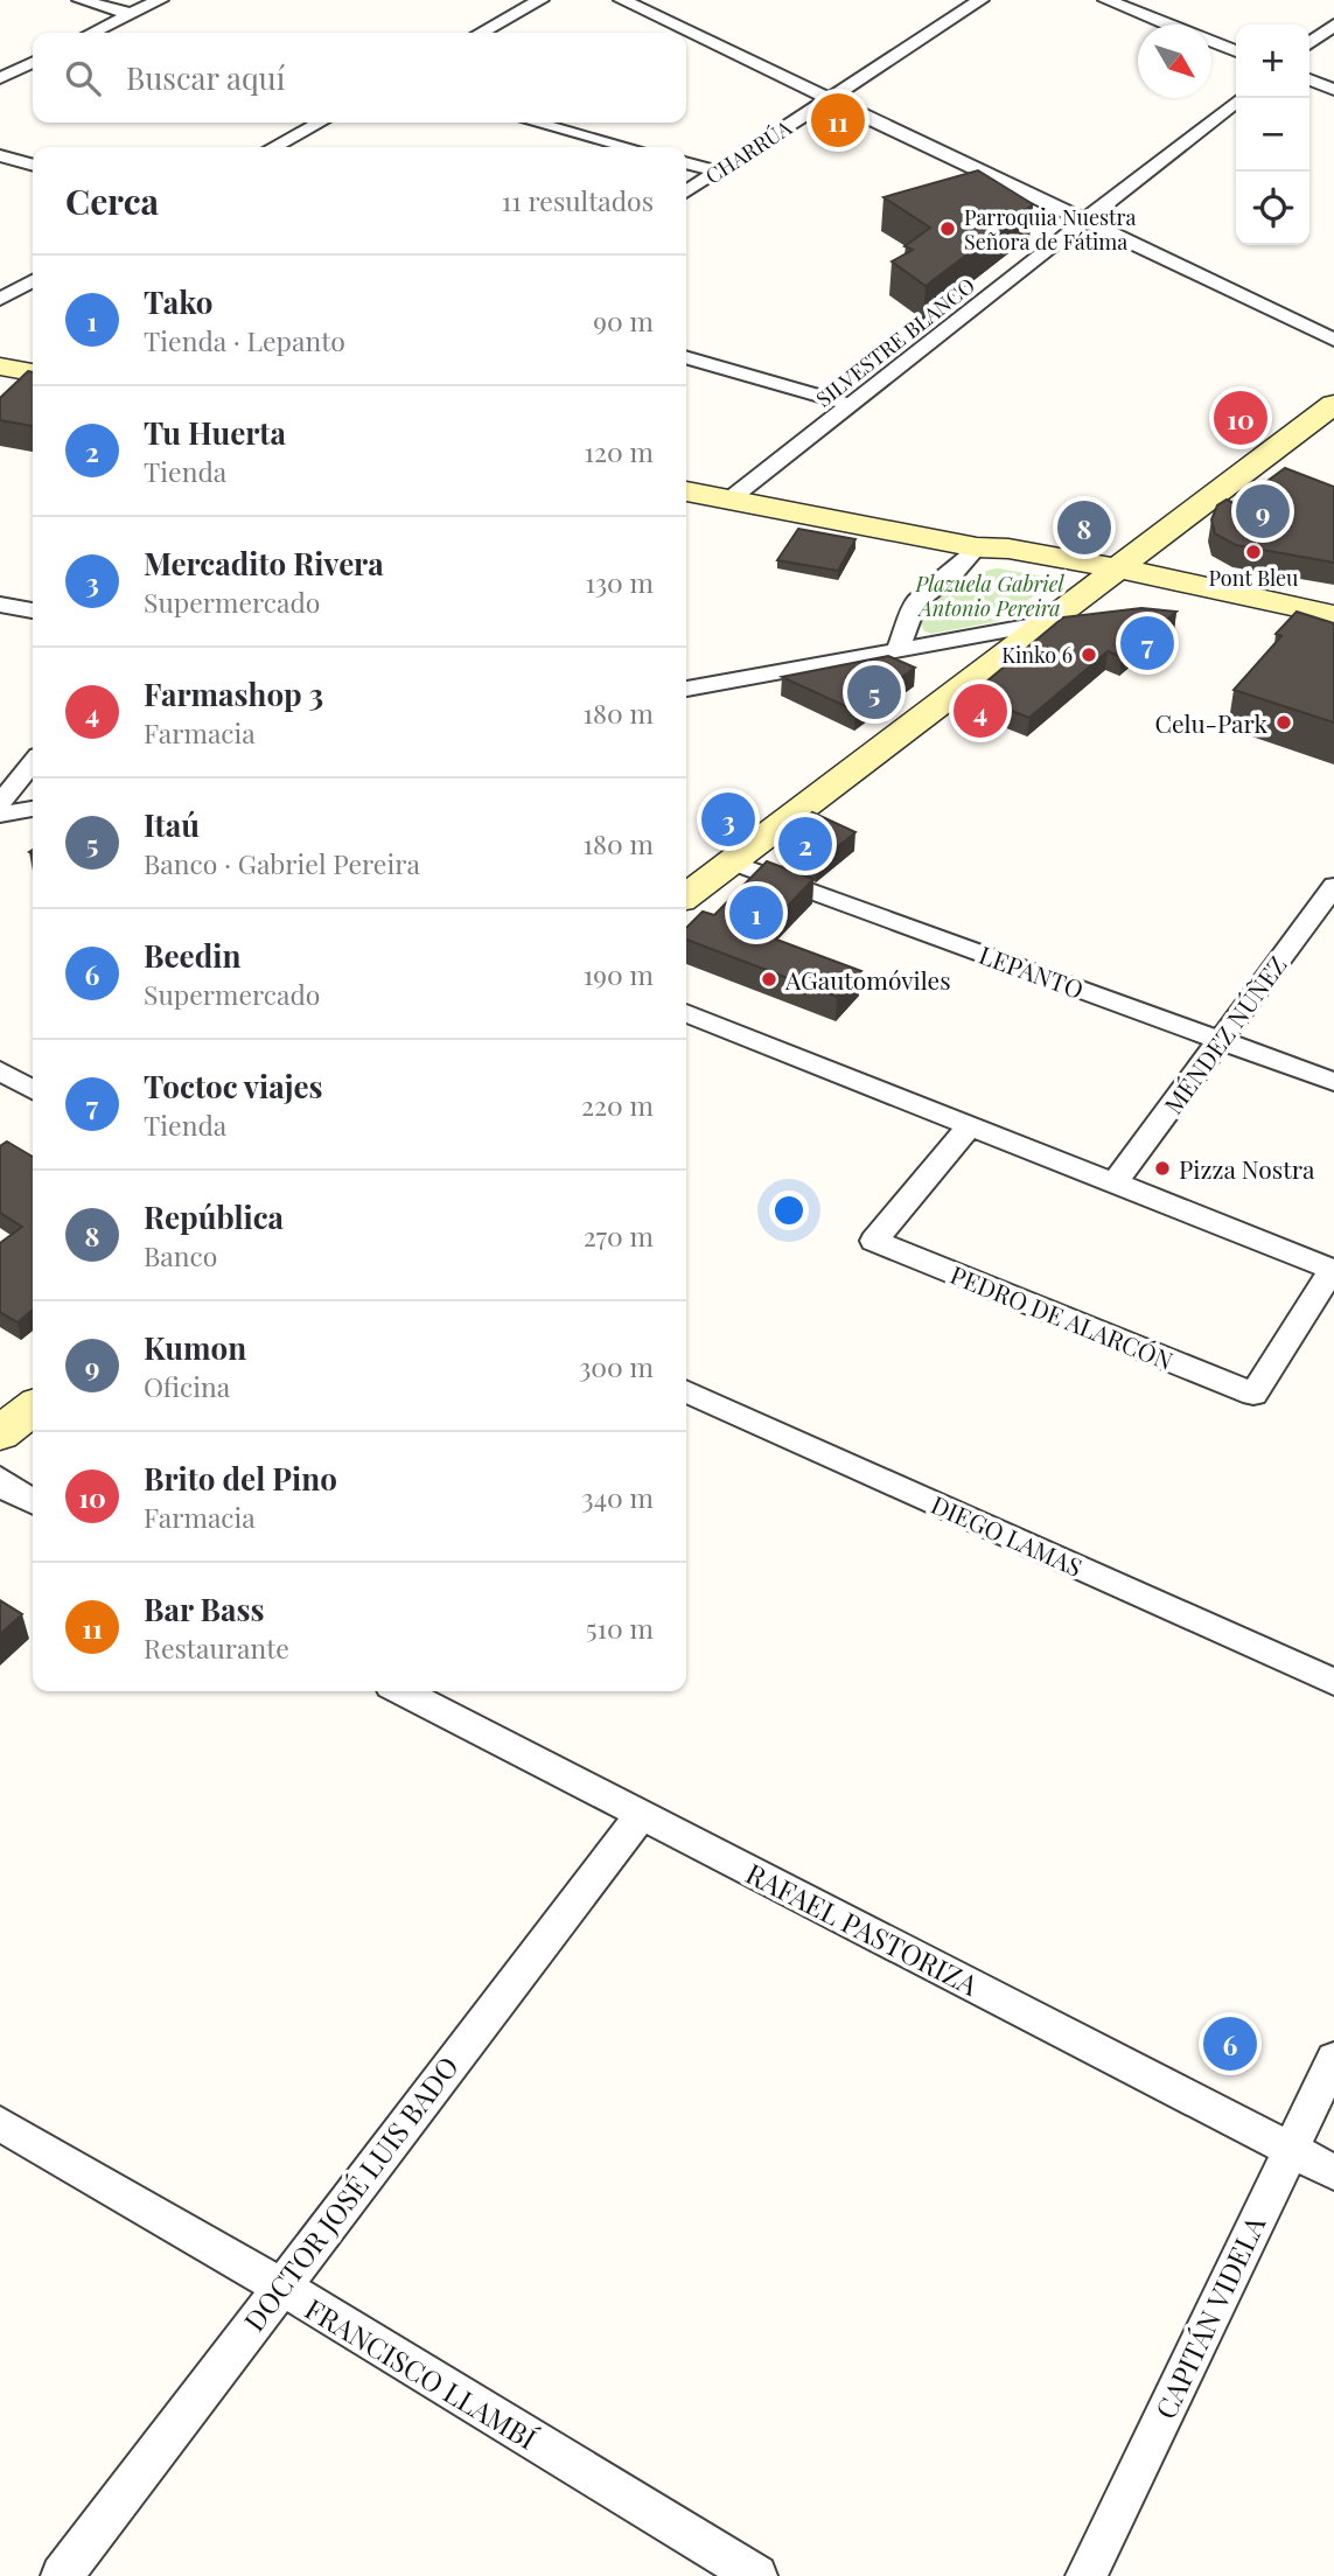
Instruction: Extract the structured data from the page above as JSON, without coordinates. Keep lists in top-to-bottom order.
{
  "streets": {
    "street": [
      "CHARRÚA",
      "SILVESTRE BLANCO",
      "LEPANTO",
      "MÉNDEZ NÚÑEZ",
      "PEDRO DE ALARCÓN",
      "DIEGO LAMAS",
      "RAFAEL PASTORIZA",
      "DOCTOR JOSÉ LUIS BADO",
      "CAPITÁN VIDELA",
      "FRANCISCO LLAMBÍ"
    ]
  },
  "crossings": [
    ["LEPANTO", "MÉNDEZ NÚÑEZ"],
    ["MÉNDEZ NÚÑEZ", "PEDRO DE ALARCÓN"],
    ["RAFAEL PASTORIZA", "DOCTOR JOSÉ LUIS BADO"],
    ["RAFAEL PASTORIZA", "CAPITÁN VIDELA"],
    ["DOCTOR JOSÉ LUIS BADO", "FRANCISCO LLAMBÍ"]
  ],
  "parks": ["Plazuela Gabriel Antonio Pereira"],
  "places": [
    "Parroquia Nuestra Señora de Fátima",
    "Pont Bleu",
    "Kinko 6",
    "Celu-Park",
    "AGautomóviles",
    "Pizza Nostra"
  ],
  "north": "bottom right",
  "page": {
    "map_buttons": ["+", "−"],
    "search": "Buscar aquí",
    "pins": [
      "11",
      "10",
      "9",
      "8",
      "7",
      "5",
      "4",
      "3",
      "2",
      "1",
      "6"
    ],
    "heading": ["Cerca", "11 resultados"],
    "list": [
      {
        "mark": "1",
        "name": "Tako",
        "note": "Tienda · Lepanto",
        "value": "90 m"
      },
      {
        "mark": "2",
        "name": "Tu Huerta",
        "note": "Tienda",
        "value": "120 m"
      },
      {
        "mark": "3",
        "name": "Mercadito Rivera",
        "note": "Supermercado",
        "value": "130 m"
      },
      {
        "mark": "4",
        "name": "Farmashop 3",
        "note": "Farmacia",
        "value": "180 m"
      },
      {
        "mark": "5",
        "name": "Itaú",
        "note": "Banco · Gabriel Pereira",
        "value": "180 m"
      },
      {
        "mark": "6",
        "name": "Beedin",
        "note": "Supermercado",
        "value": "190 m"
      },
      {
        "mark": "7",
        "name": "Toctoc viajes",
        "note": "Tienda",
        "value": "220 m"
      },
      {
        "mark": "8",
        "name": "República",
        "note": "Banco",
        "value": "270 m"
      },
      {
        "mark": "9",
        "name": "Kumon",
        "note": "Oficina",
        "value": "300 m"
      },
      {
        "mark": "10",
        "name": "Brito del Pino",
        "note": "Farmacia",
        "value": "340 m"
      },
      {
        "mark": "11",
        "name": "Bar Bass",
        "note": "Restaurante",
        "value": "510 m"
      }
    ]
  }
}
